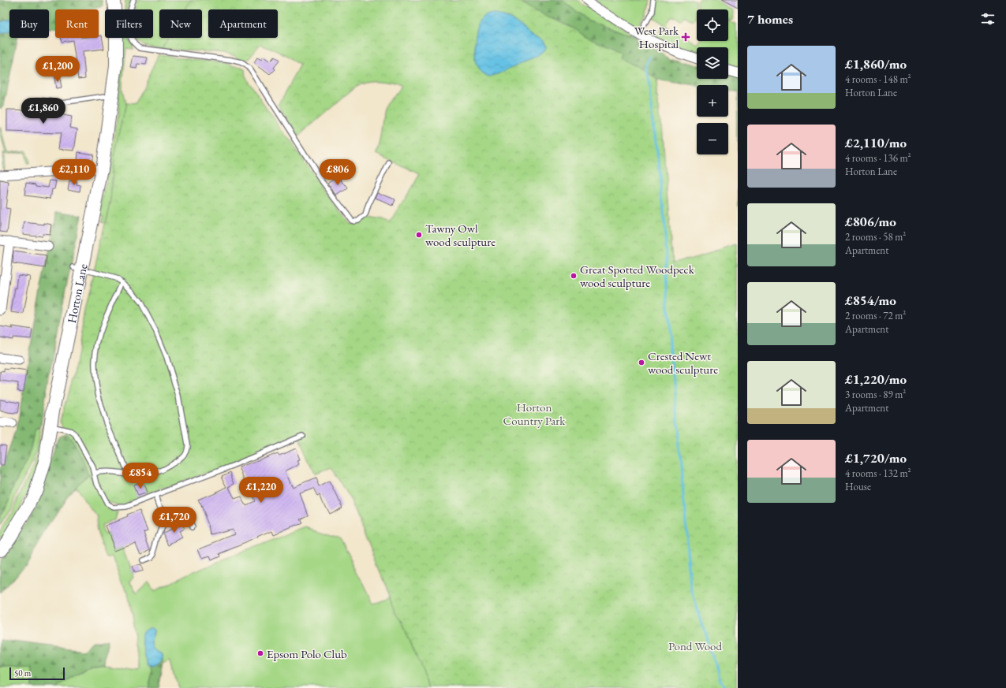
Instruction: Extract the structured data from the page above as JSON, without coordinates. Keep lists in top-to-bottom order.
{
  "streets": {
    "street": ["Horton Lane"]
  },
  "parks": ["Horton Country Park", "Pond Wood"],
  "places": {
    "health": ["West Park Hospital"],
    "other": [
      "Tawny Owl wood sculpture",
      "Great Spotted Woodpeck wood sculpture",
      "Crested Newt wood sculpture",
      "Epsom Polo Club"
    ]
  },
  "scale_bar": "50 m",
  "page": {
    "heading": "7 homes",
    "map_buttons": ["+", "−"],
    "chip": [
      "Buy",
      "Rent",
      "Filters",
      "New",
      "Apartment"
    ],
    "list": [
      {
        "name": "£1,860/mo",
        "note": "4 rooms · 148 m² · Horton Lane"
      },
      {
        "name": "£2,110/mo",
        "note": "4 rooms · 136 m² · Horton Lane"
      },
      {
        "name": "£806/mo",
        "note": "2 rooms · 58 m² · Apartment"
      },
      {
        "name": "£854/mo",
        "note": "2 rooms · 72 m² · Apartment"
      },
      {
        "name": "£1,220/mo",
        "note": "3 rooms · 89 m² · Apartment"
      },
      {
        "name": "£1,720/mo",
        "note": "4 rooms · 132 m² · House"
      }
    ],
    "price": [
      "£1,200",
      "£1,860",
      "£2,110",
      "£806",
      "£854",
      "£1,220",
      "£1,720"
    ],
    "scale": "50 m"
  }
}
